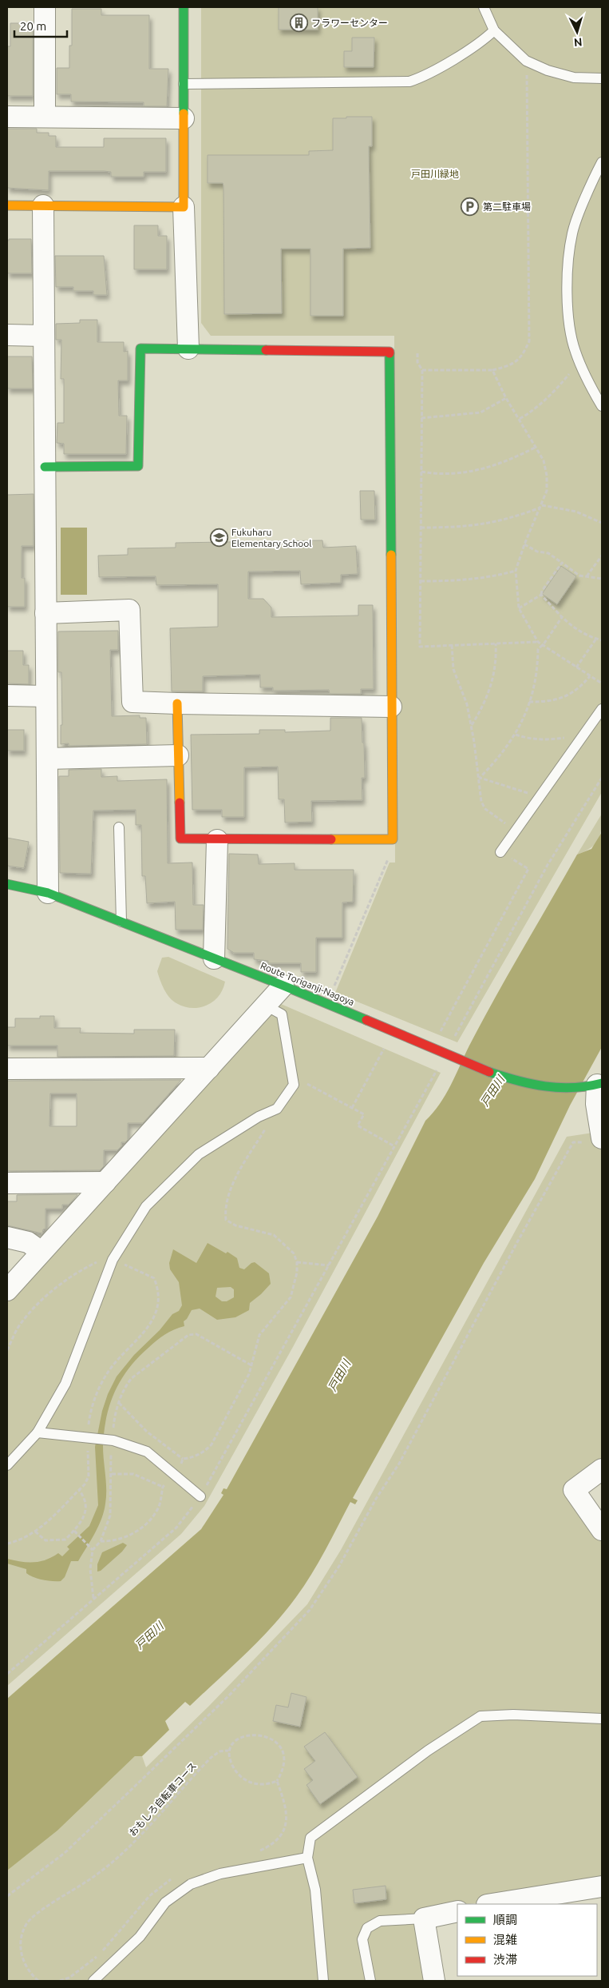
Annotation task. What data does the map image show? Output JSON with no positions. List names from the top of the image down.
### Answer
{
  "streets": {
    "street": ["Route Toriganji-Nagoya"],
    "path": ["おもしろ自転車コース"]
  },
  "water": ["戸田川"],
  "parks": ["戸田川緑地"],
  "places": {
    "building": ["フラワーセンター"],
    "parking": ["第二駐車場"],
    "school or university": ["Fukuharu Elementary School"]
  },
  "legend": ["順調", "混雑", "渋滞"],
  "scale_bar": "20 m",
  "north": "bottom"
}
